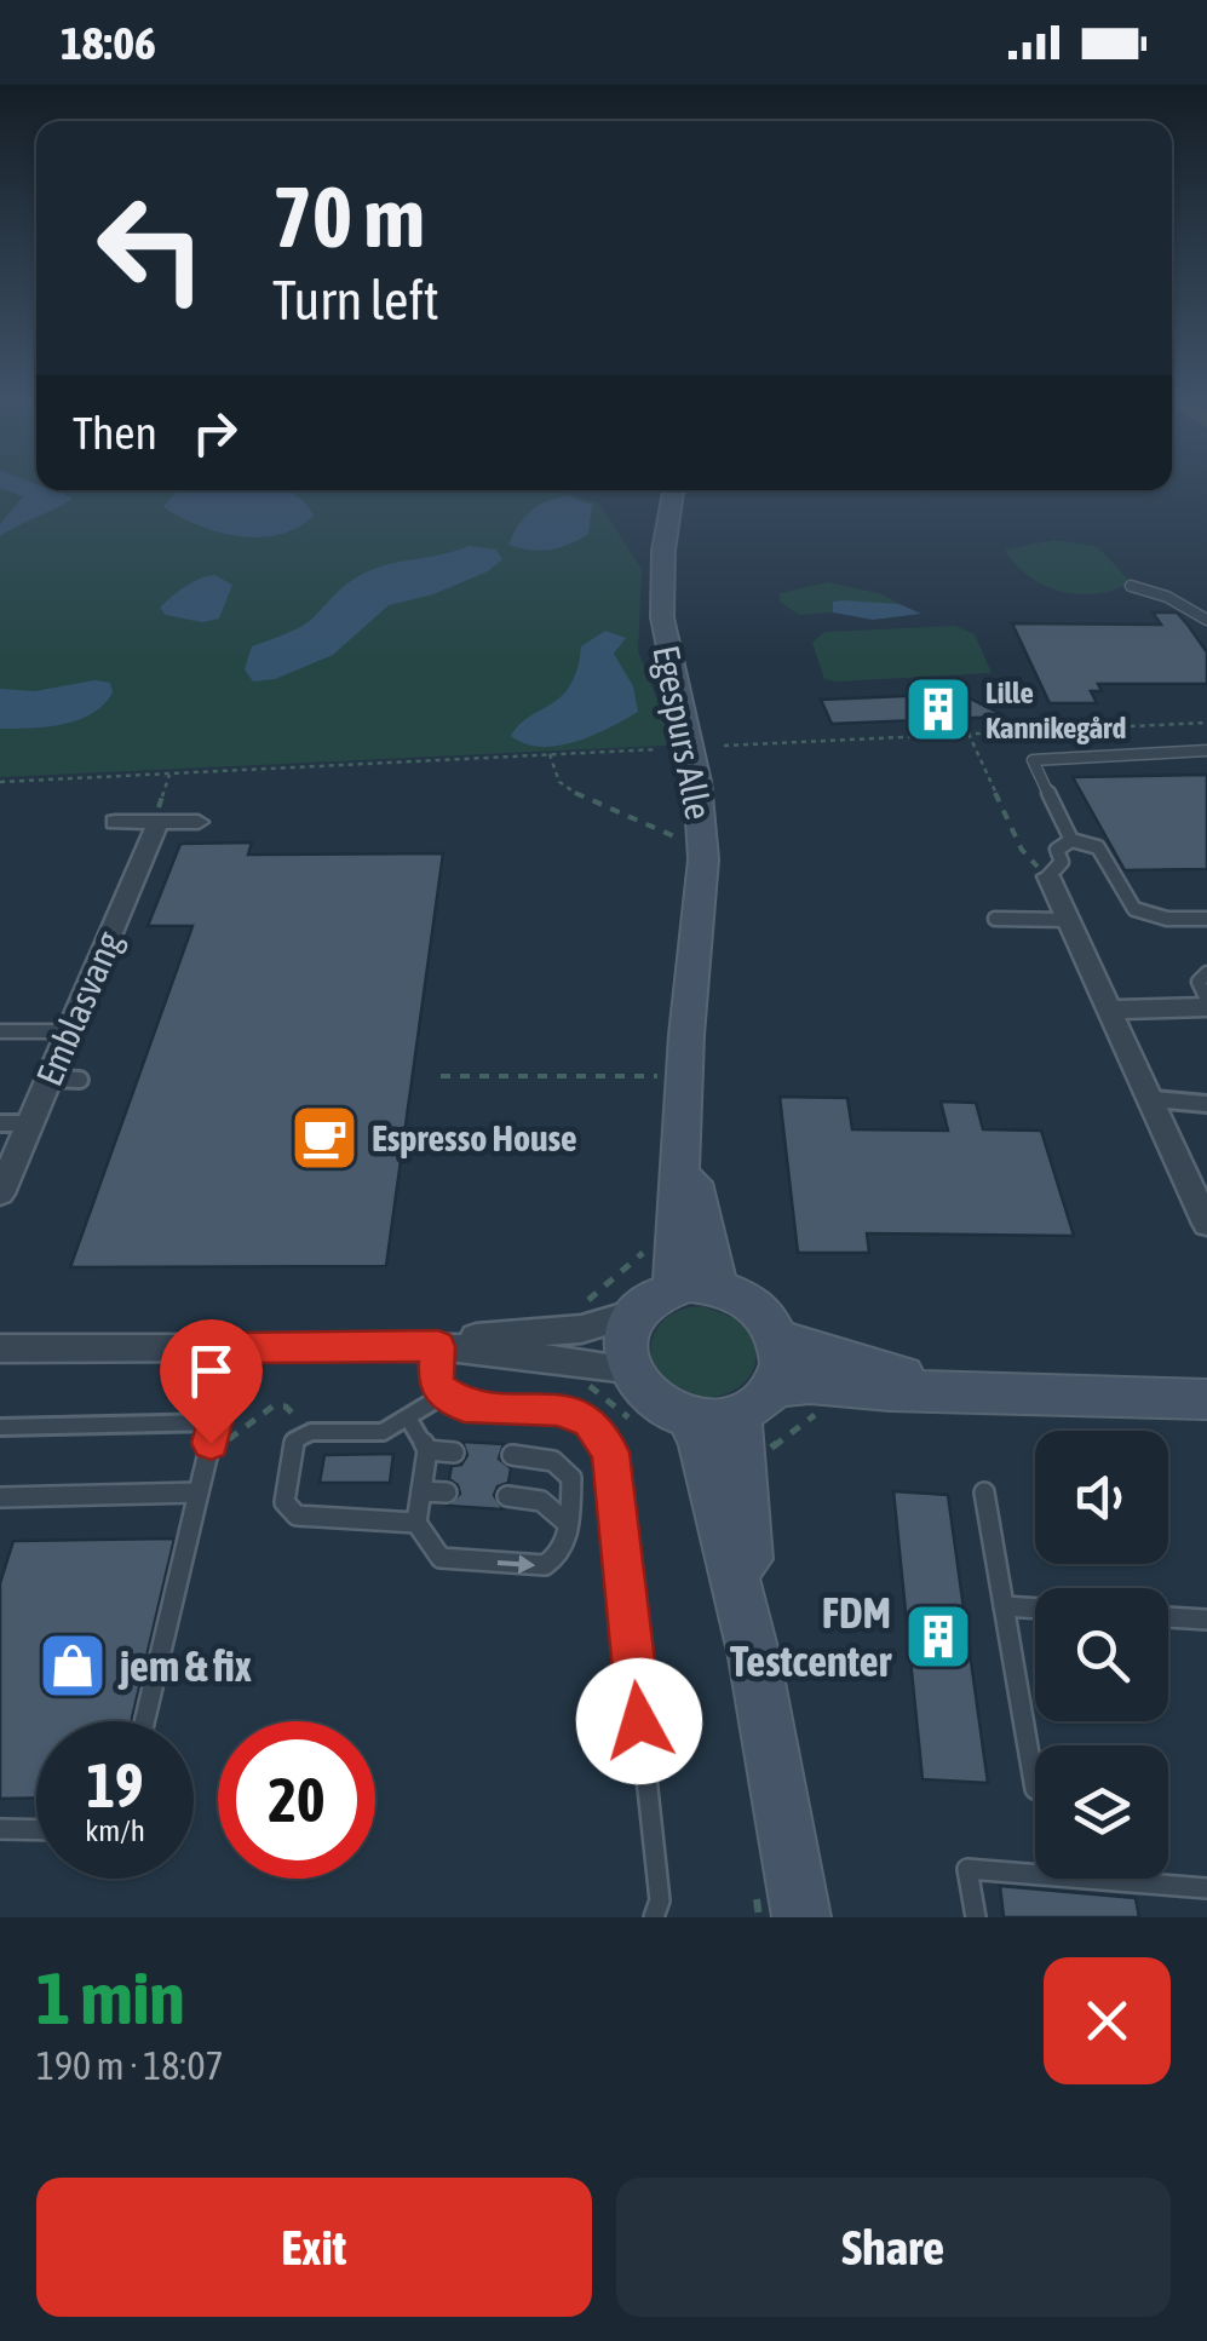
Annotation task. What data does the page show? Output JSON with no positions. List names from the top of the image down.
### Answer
{
  "streets": {
    "street": ["Egespurs Alle", "Emblasvang"]
  },
  "places": {
    "building": ["Lille Kannikegård", "FDM Testcenter"],
    "cafe": ["Espresso House"],
    "shop": ["jem & fix"]
  },
  "page": {
    "status": "18:06",
    "turn": ["70 m", "Turn left"],
    "then": "Then",
    "speed": "19 km/h",
    "limit": "20",
    "heading": ["1 min", "190 m · 18:07"],
    "buttons": ["Exit", "Share"]
  }
}
